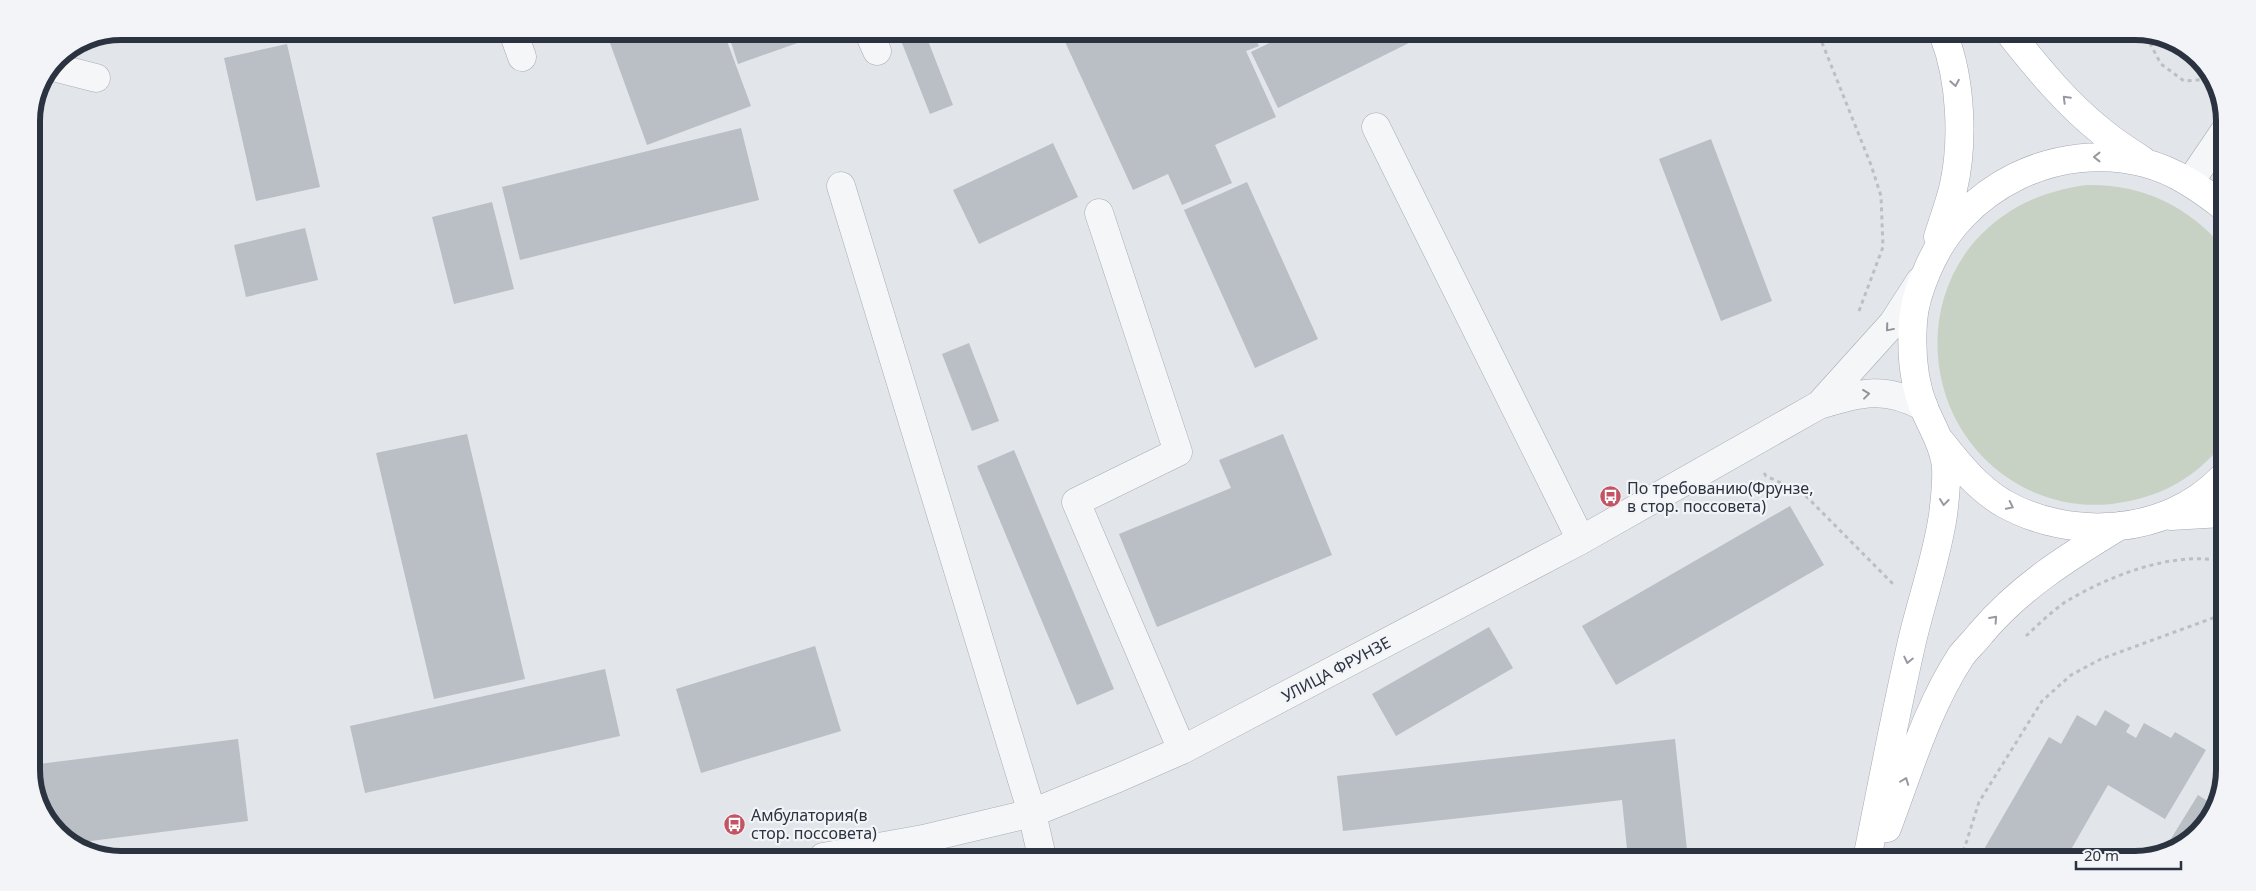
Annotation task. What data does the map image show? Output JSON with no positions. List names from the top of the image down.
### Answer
{
  "streets": {
    "street": ["УЛИЦА ФРУНЗЕ"]
  },
  "places": {
    "bus stop": ["По требованию(Фрунзе, в стор. поссовета)", "Амбулатория(в стор. поссовета)"]
  },
  "scale_bar": "20 m"
}
